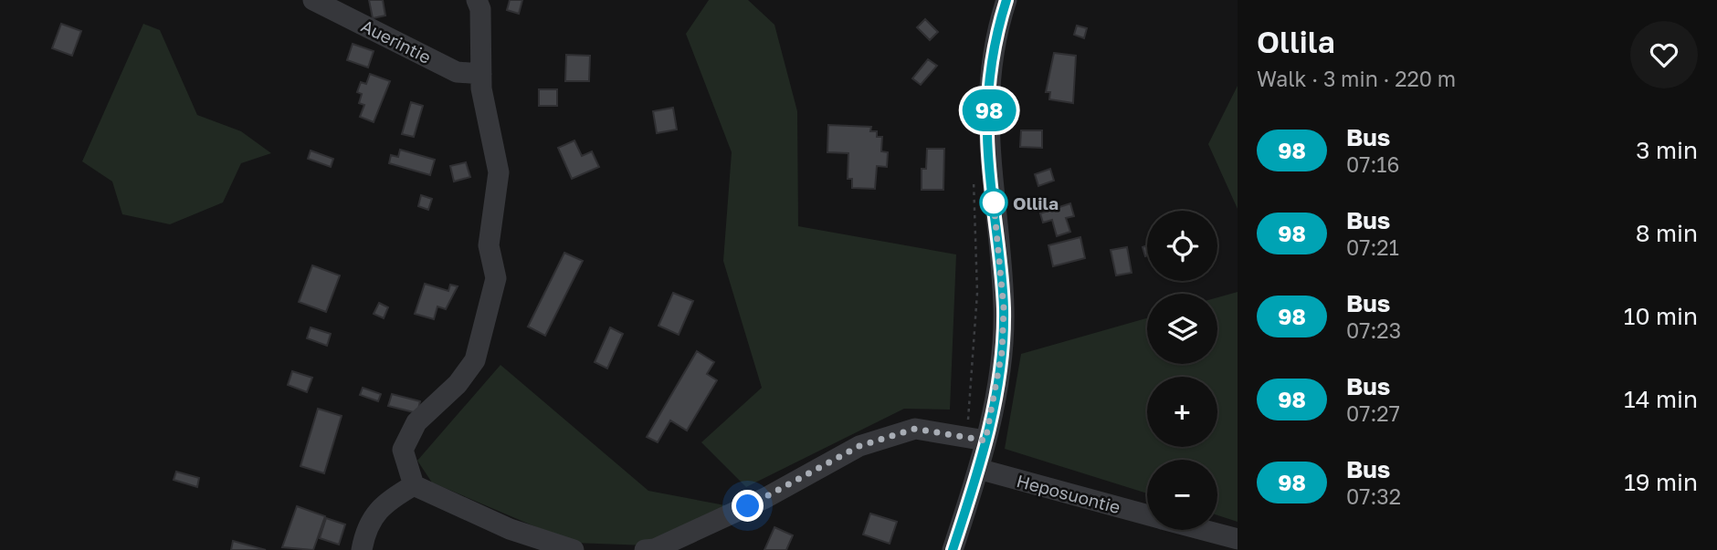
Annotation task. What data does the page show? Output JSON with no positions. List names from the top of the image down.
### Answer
{
  "streets": {
    "street": ["Auerintie", "Heposuontie"]
  },
  "places": ["Ollila"],
  "lines": ["bus line 98"],
  "page": {
    "on_map": "98",
    "heading": ["Ollila", "Walk · 3 min · 220 m"],
    "list": [
      {
        "mark": "98",
        "name": "Bus",
        "note": "07:16",
        "value": "3 min"
      },
      {
        "mark": "98",
        "name": "Bus",
        "note": "07:21",
        "value": "8 min"
      },
      {
        "mark": "98",
        "name": "Bus",
        "note": "07:23",
        "value": "10 min"
      },
      {
        "mark": "98",
        "name": "Bus",
        "note": "07:27",
        "value": "14 min"
      },
      {
        "mark": "98",
        "name": "Bus",
        "note": "07:32",
        "value": "19 min"
      }
    ],
    "map_buttons": ["+", "−"]
  }
}
